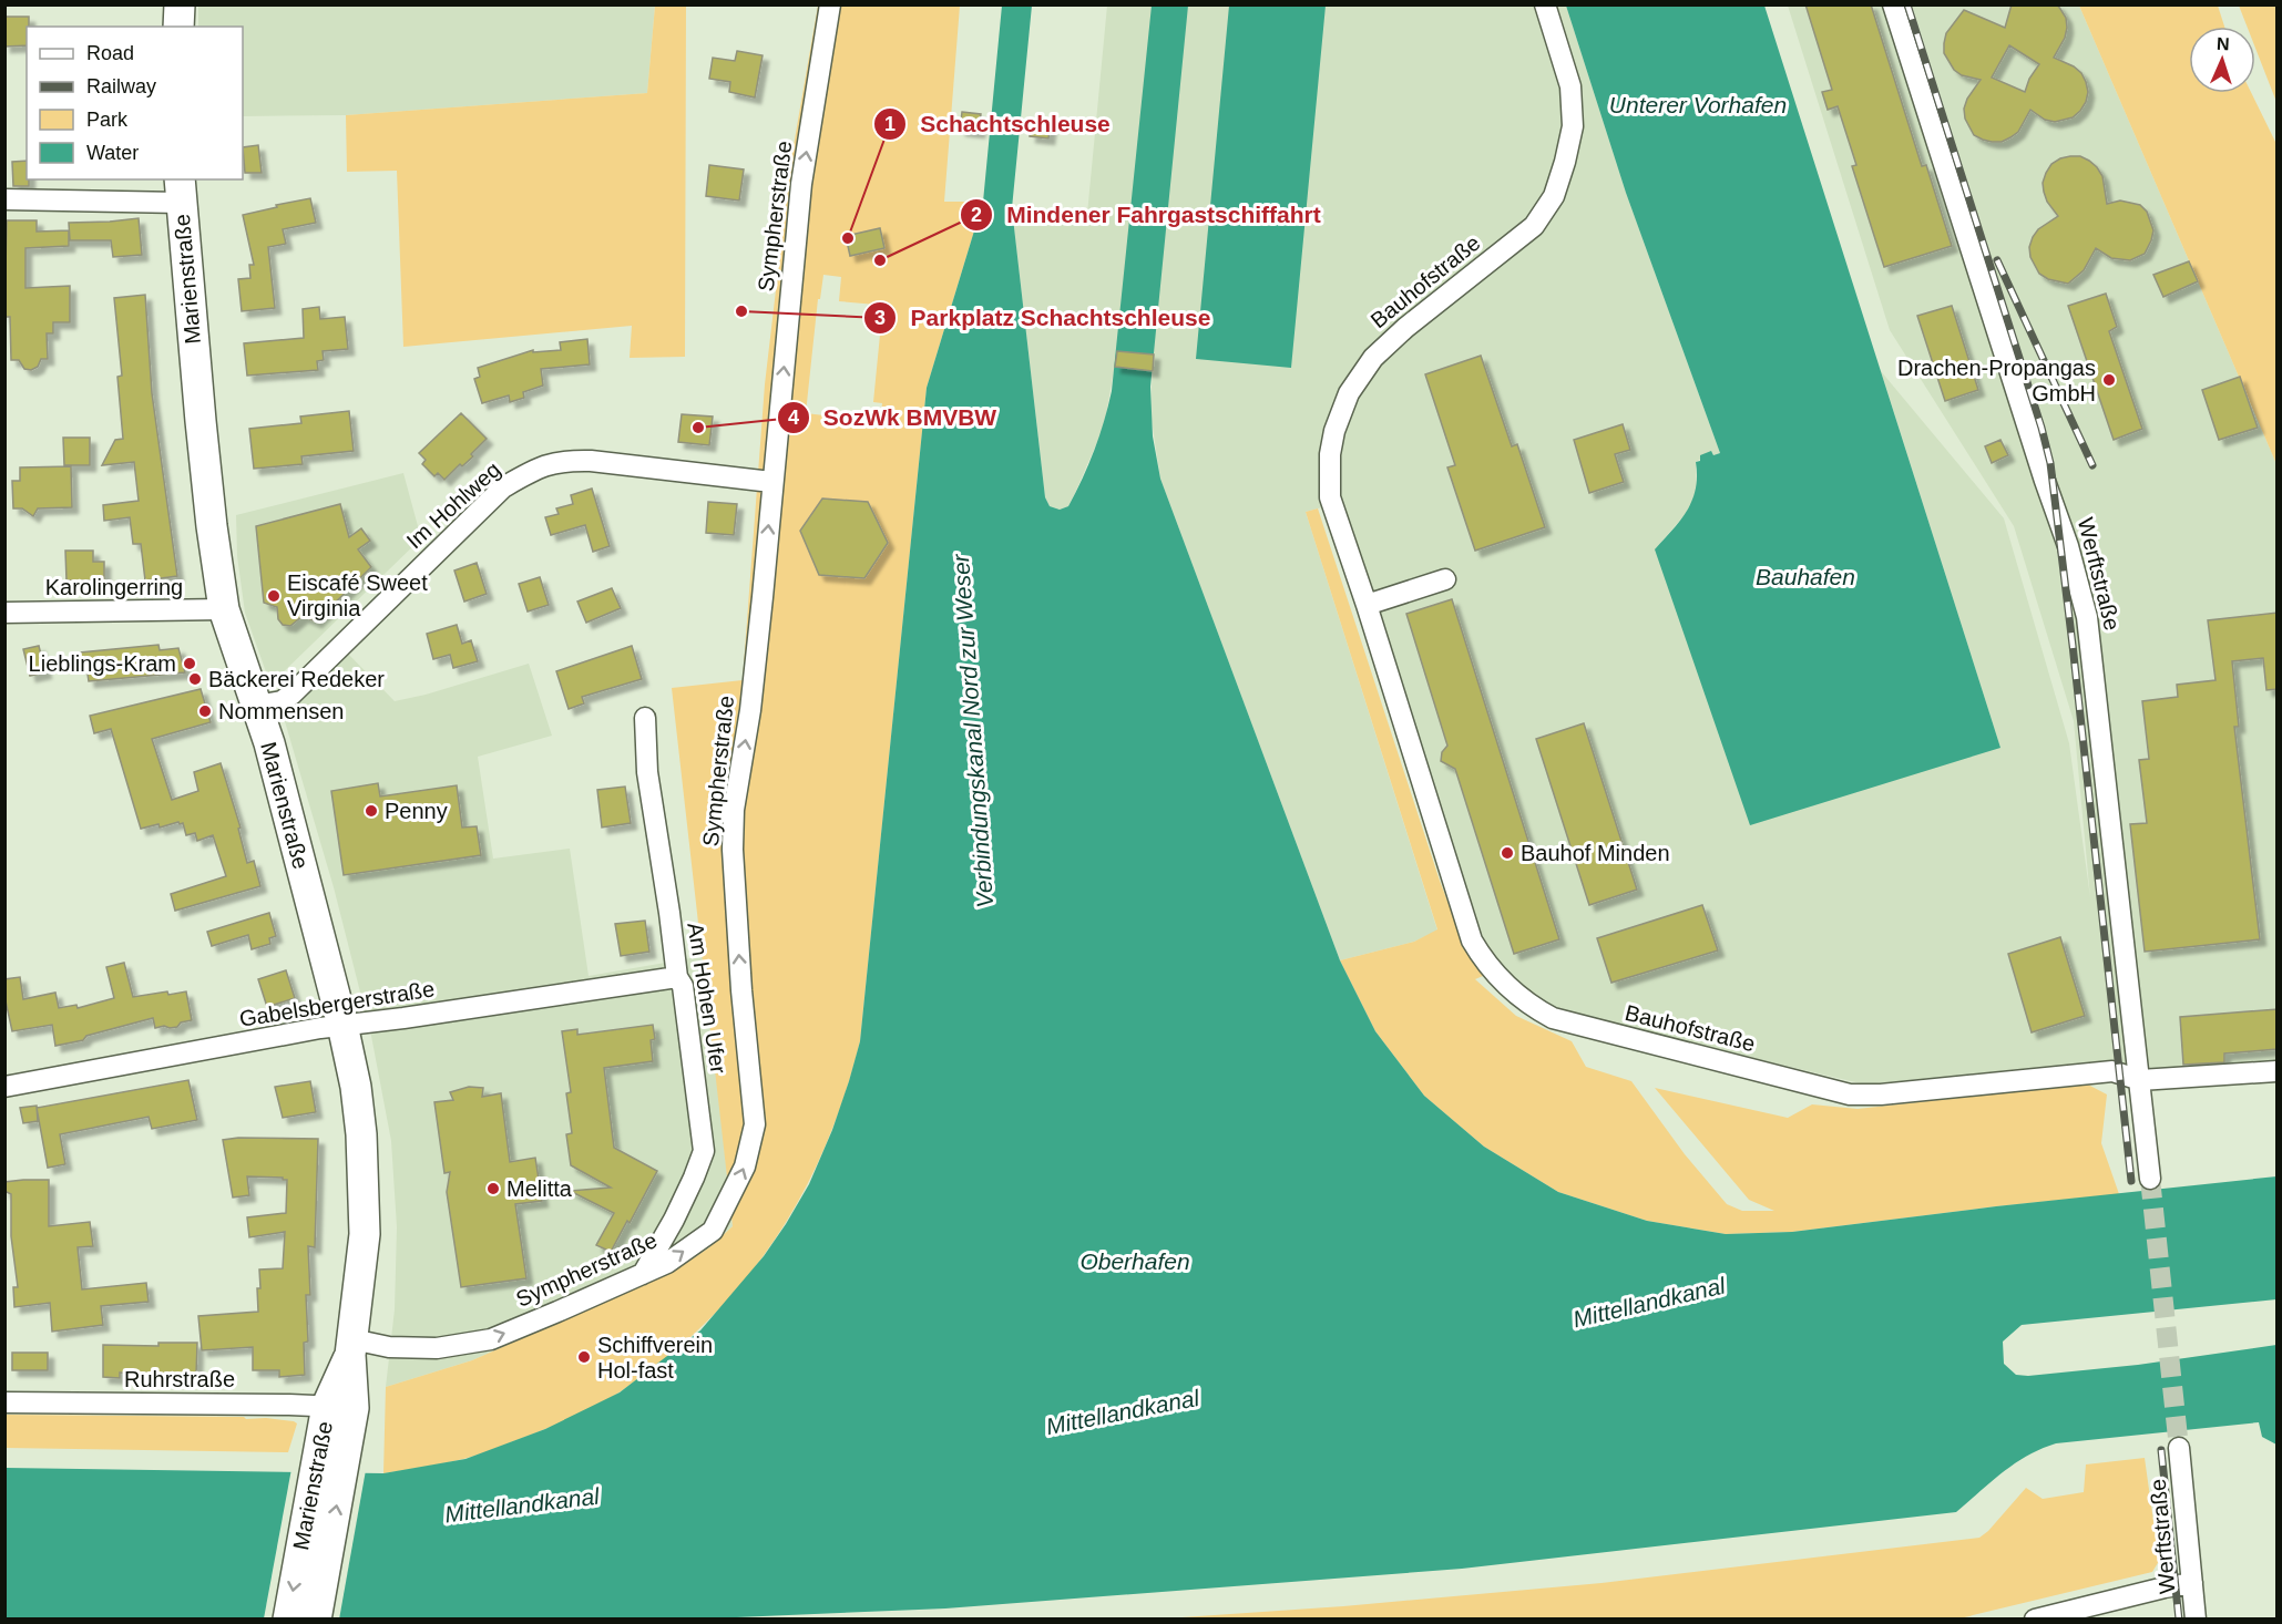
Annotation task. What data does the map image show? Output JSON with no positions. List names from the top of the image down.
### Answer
{
  "streets": {
    "main road": ["Marienstraße"],
    "street": [
      "Sympherstraße",
      "Bauhofstraße",
      "Im Hohlweg",
      "Werftstraße",
      "Karolingerring",
      "Am Hohen Ufer",
      "Gabelsbergerstraße",
      "Ruhrstraße"
    ]
  },
  "crossings": [
    ["Sympherstraße", "Marienstraße"],
    ["Sympherstraße", "Im Hohlweg"],
    ["Sympherstraße", "Am Hohen Ufer"],
    ["Marienstraße", "Im Hohlweg"],
    ["Marienstraße", "Karolingerring"],
    ["Marienstraße", "Gabelsbergerstraße"],
    ["Marienstraße", "Ruhrstraße"],
    ["Bauhofstraße", "Werftstraße"],
    ["Am Hohen Ufer", "Gabelsbergerstraße"]
  ],
  "one_way": ["Sympherstraße"],
  "water": [
    "Unterer Vorhafen",
    "Bauhafen",
    "Verbindungskanal Nord zur Weser",
    "Oberhafen",
    "Mittellandkanal"
  ],
  "places": [
    "Schachtschleuse",
    "Mindener Fahrgastschiffahrt",
    "Parkplatz Schachtschleuse",
    "Drachen-Propangas GmbH",
    "SozWk BMVBW",
    "Eiscafé Sweet Virginia",
    "Lieblings-Kram",
    "Bäckerei Redeker",
    "Nommensen",
    "Penny",
    "Bauhof Minden",
    "Melitta",
    "Schiffverein Hol-fast"
  ],
  "legend": [
    "Road",
    "Railway",
    "Park",
    "Water"
  ],
  "north": "top"
}
